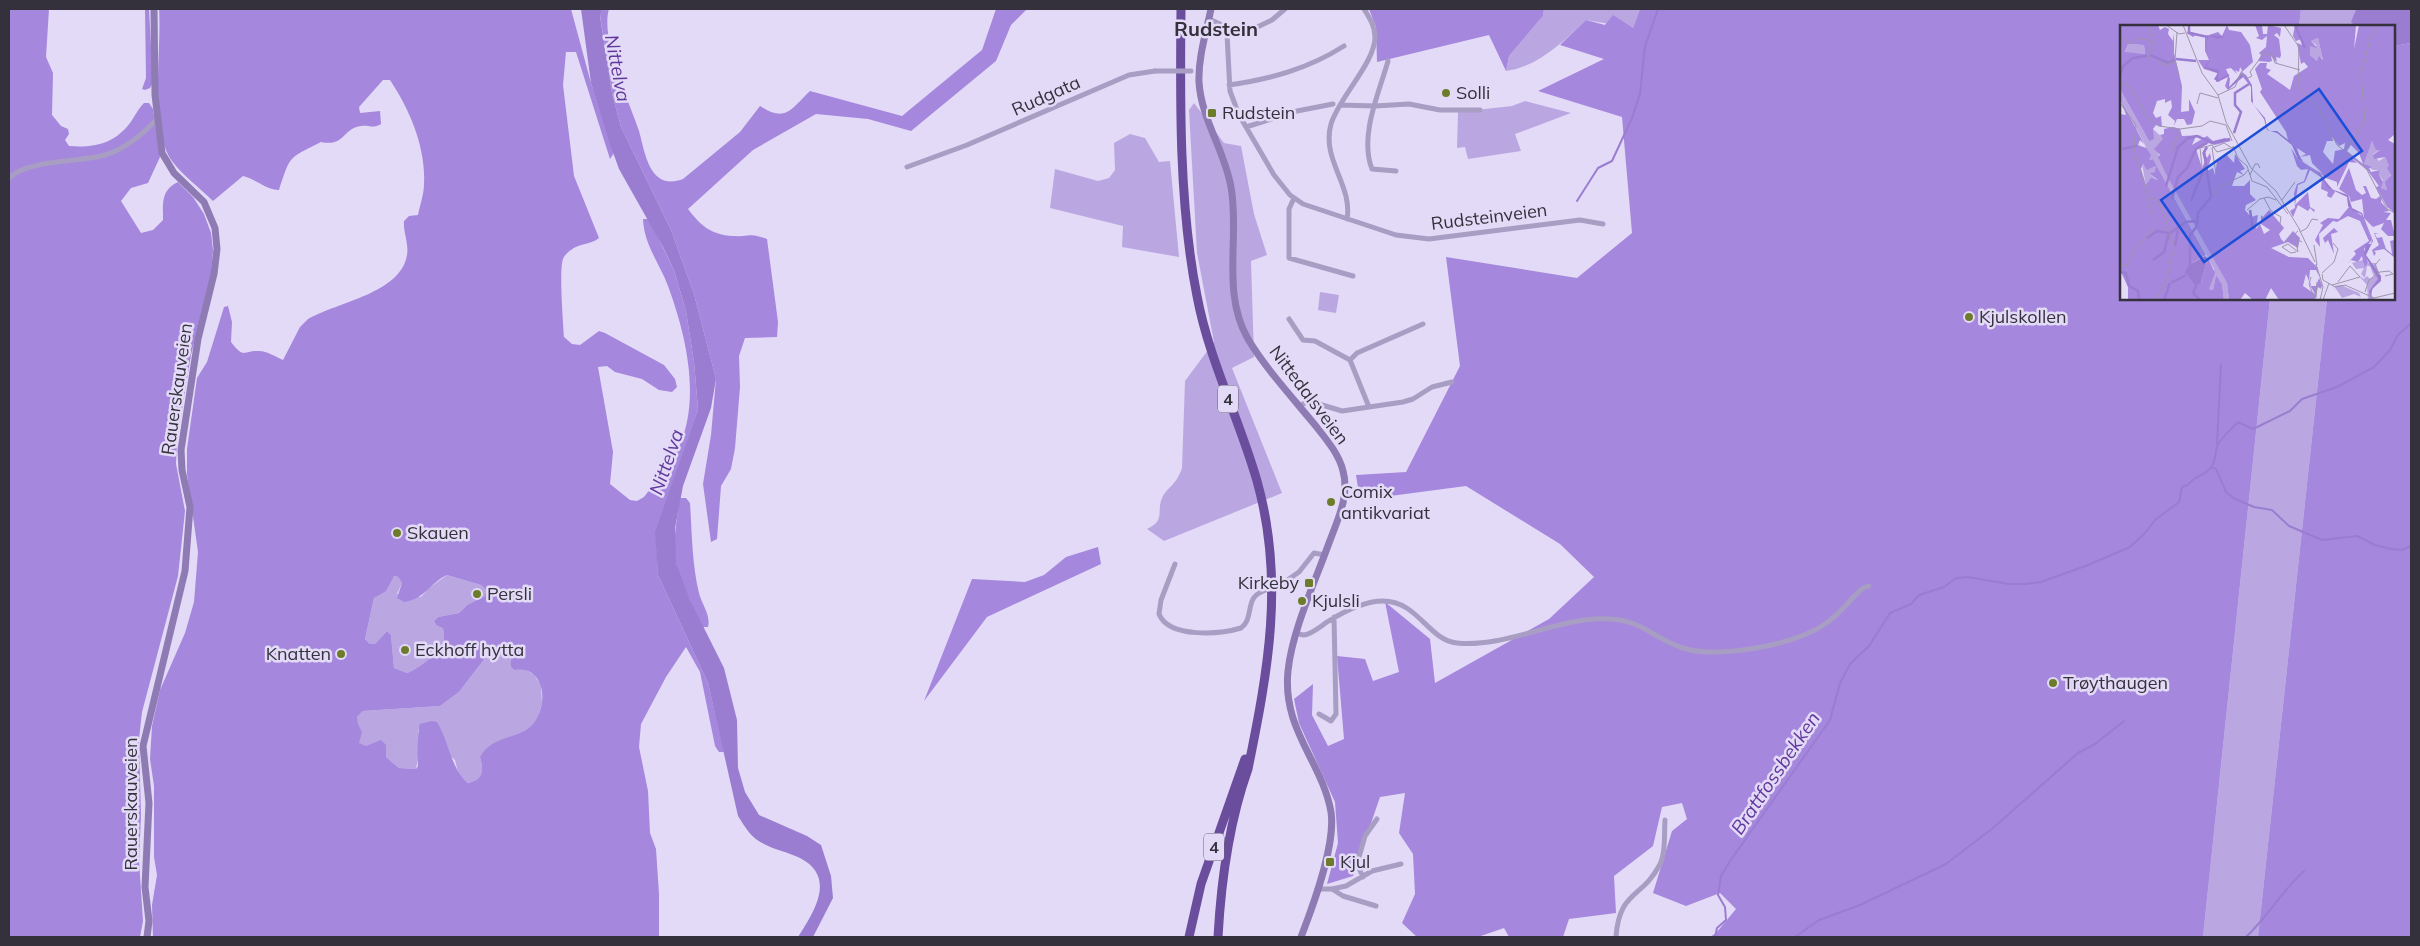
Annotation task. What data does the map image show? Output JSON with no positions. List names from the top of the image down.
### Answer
{
  "streets": {
    "highway": ["4"],
    "main road": ["Rauerskauveien", "Nittedalsveien"],
    "street": ["Rudgata", "Rudsteinveien"]
  },
  "crossings": [
    ["Rudgata", "Nittedalsveien"],
    ["Rudsteinveien", "Nittedalsveien"]
  ],
  "districts": ["Rudstein"],
  "water": ["Nittelva", "Brattfossbekken"],
  "places": {
    "other": [
      "Solli",
      "Kjulskollen",
      "Comix antikvariat",
      "Skauen",
      "Persli",
      "Kjulsli",
      "Eckhoff hytta",
      "Knatten",
      "Trøythaugen"
    ],
    "transit": ["Rudstein", "Kirkeby", "Kjul"]
  }
}
